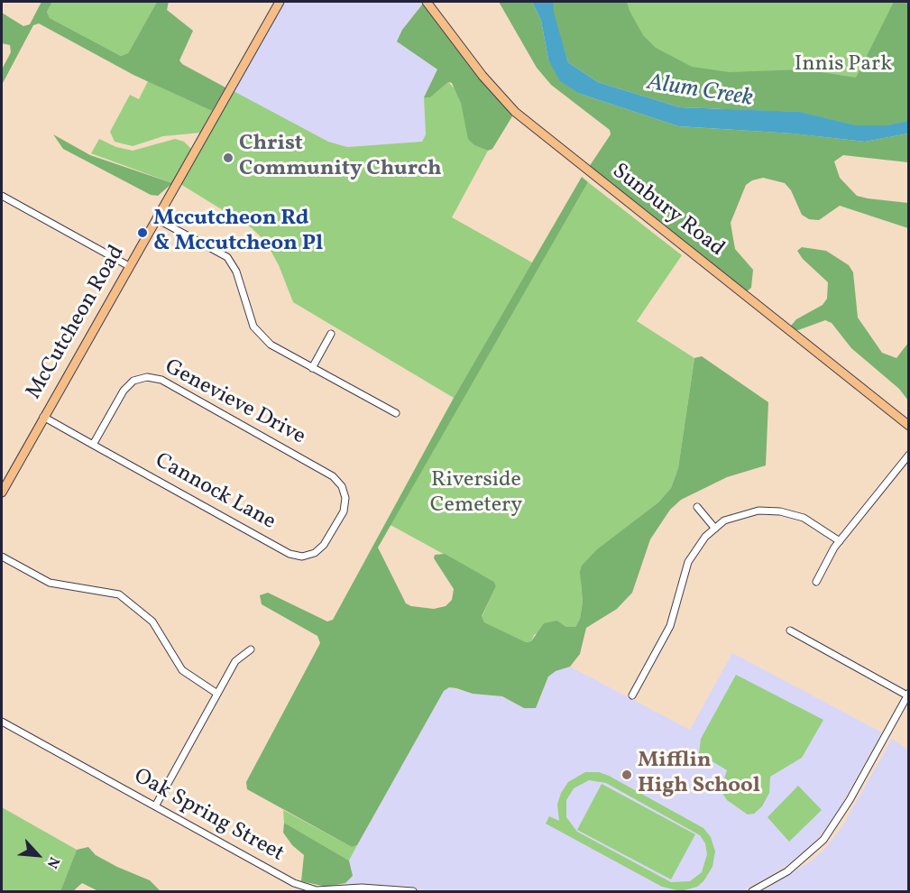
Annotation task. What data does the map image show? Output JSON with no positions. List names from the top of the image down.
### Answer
{
  "streets": {
    "main road": ["Sunbury Road", "McCutcheon Road"],
    "street": ["Genevieve Drive", "Cannock Lane", "Oak Spring Street"]
  },
  "crossings": [
    ["McCutcheon Road", "Cannock Lane"],
    ["Genevieve Drive", "Cannock Lane"]
  ],
  "water": ["Alum Creek"],
  "parks": ["Innis Park", "Riverside Cemetery"],
  "places": ["Christ Community Church", "Mccutcheon Rd & Mccutcheon Pl", "Mifflin High School"],
  "north": "bottom right"
}
